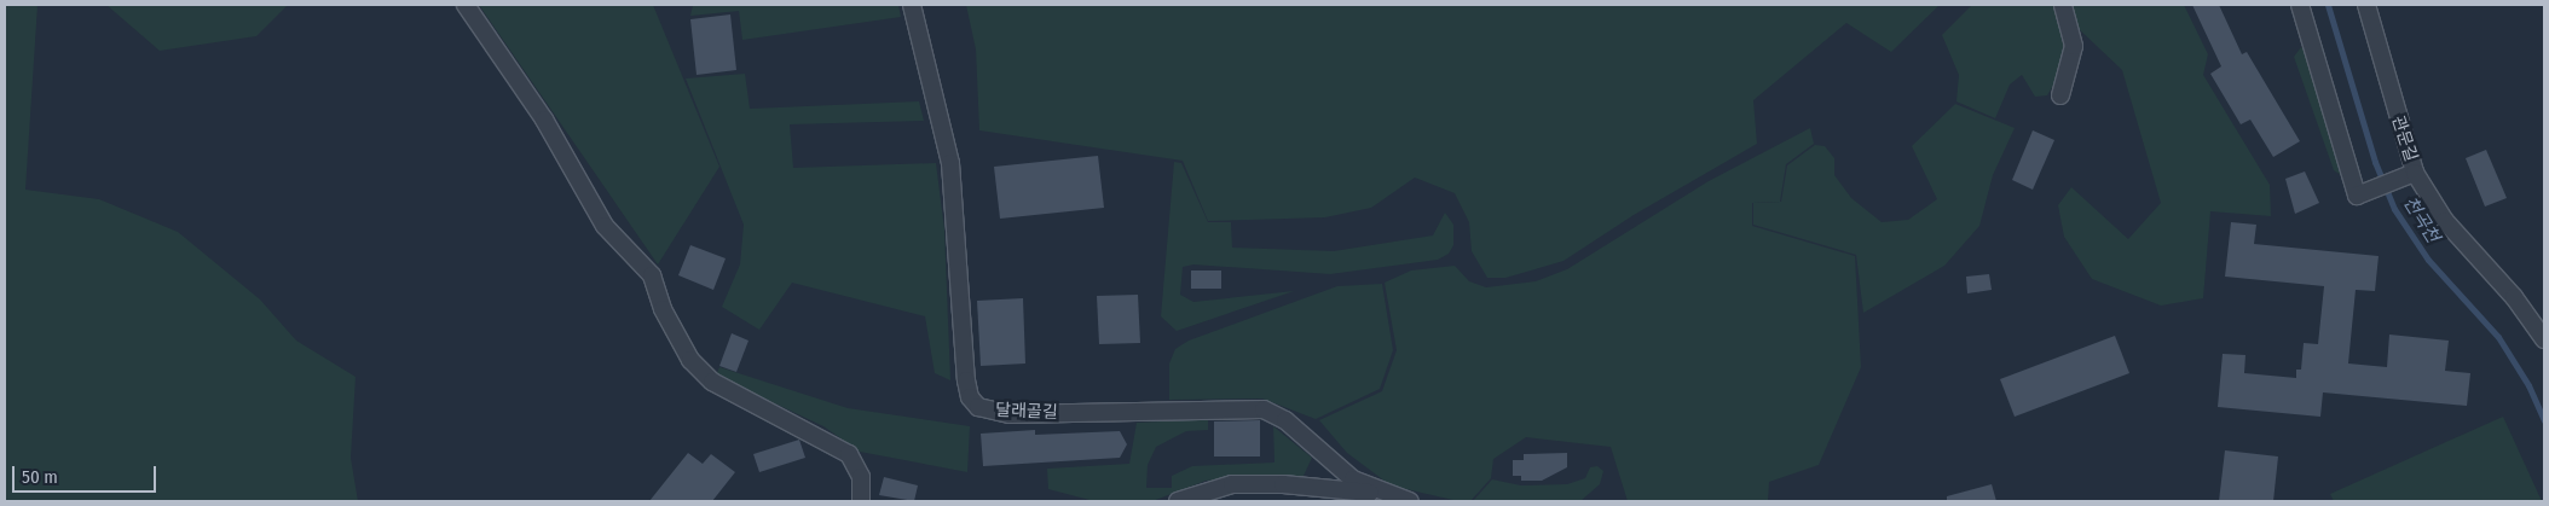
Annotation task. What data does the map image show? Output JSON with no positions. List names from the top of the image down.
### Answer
{
  "streets": {
    "street": ["관문길", "달래골길"]
  },
  "water": ["천곡천"],
  "scale_bar": "50 m"
}
